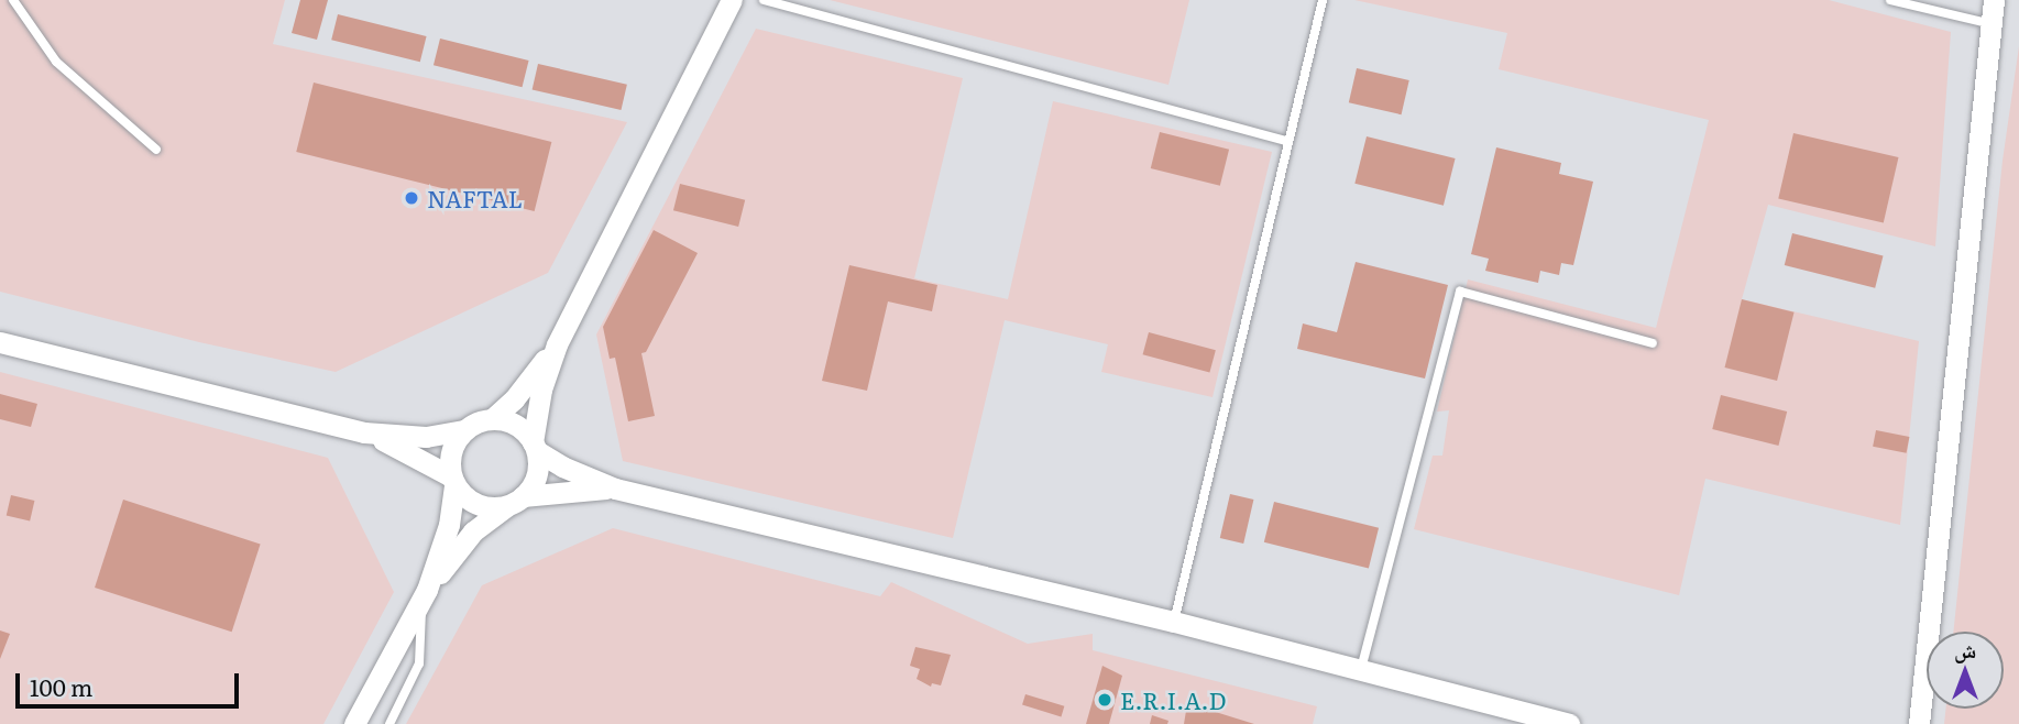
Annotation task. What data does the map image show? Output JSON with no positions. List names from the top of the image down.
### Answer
{
  "places": ["NAFTAL", "E.R.I.A.D"],
  "scale_bar": "100 m",
  "north": "top"
}
